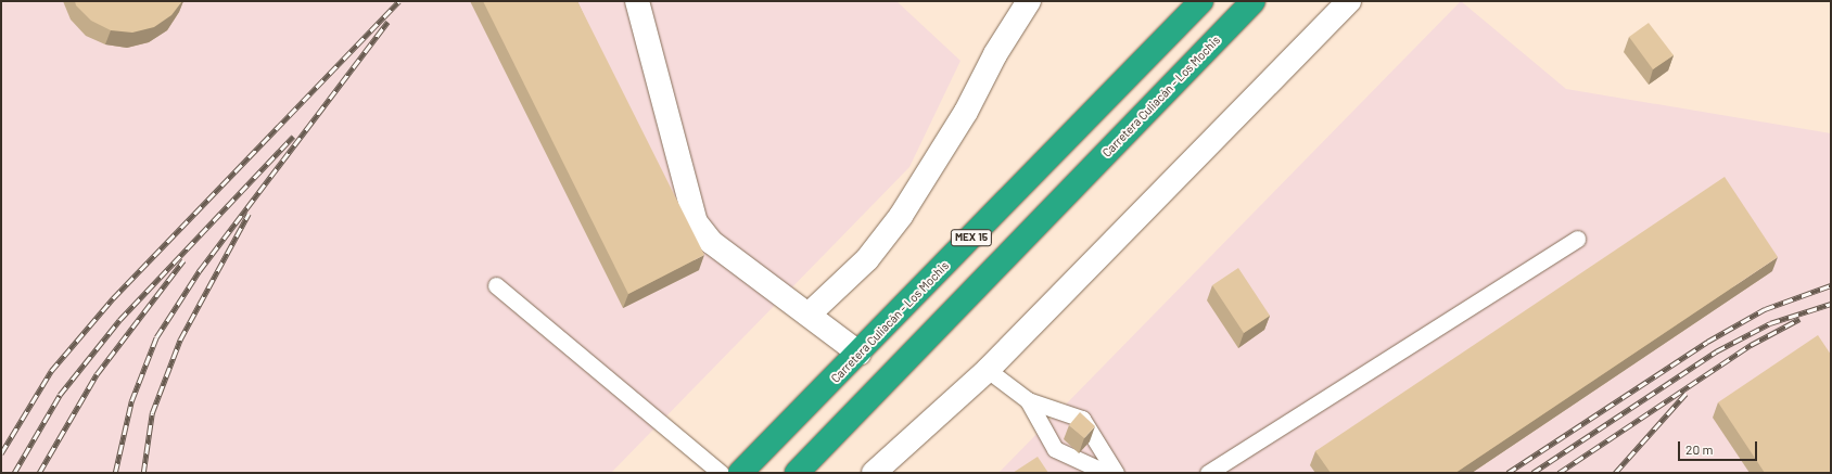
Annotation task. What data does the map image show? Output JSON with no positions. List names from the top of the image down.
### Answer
{
  "streets": {
    "highway": ["Carretera Culiacán - Los Mochis", "MEX 15"]
  },
  "scale_bar": "20 m"
}
